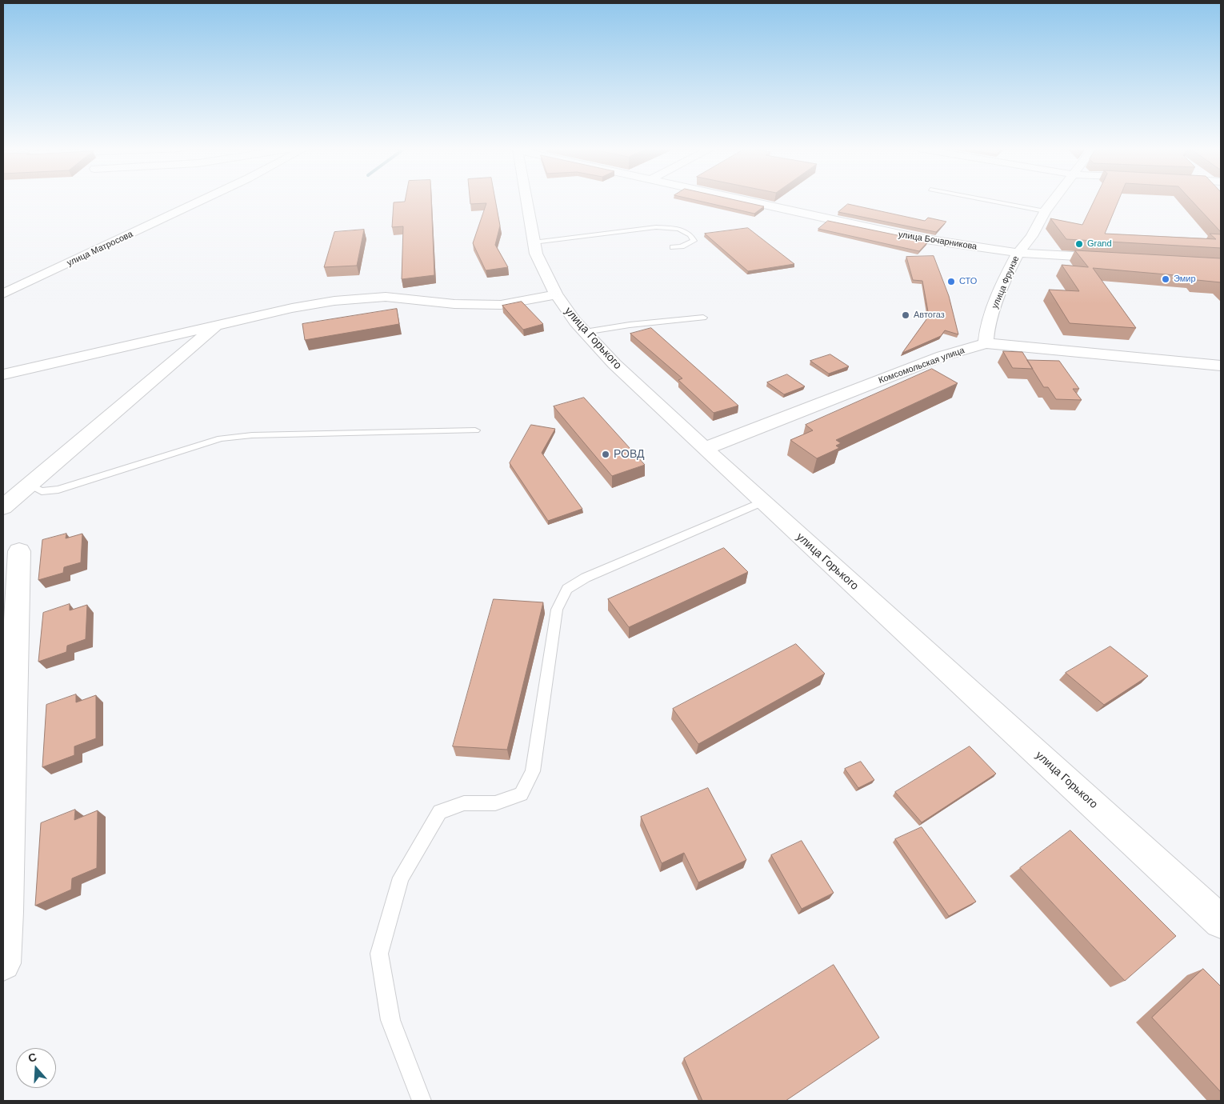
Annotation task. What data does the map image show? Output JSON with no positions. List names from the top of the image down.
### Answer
{
  "streets": {
    "street": [
      "улица Бочарникова",
      "улица Матросова",
      "улица Фрунзе",
      "улица Горького",
      "Комсомольская улица"
    ]
  },
  "crossings": [
    ["улица Бочарникова", "улица Фрунзе"],
    ["улица Фрунзе", "Комсомольская улица"],
    ["улица Горького", "Комсомольская улица"]
  ],
  "places": [
    "Grand",
    "Эмир",
    "СТО",
    "Автогаз",
    "РОВД"
  ],
  "north": "top"
}
